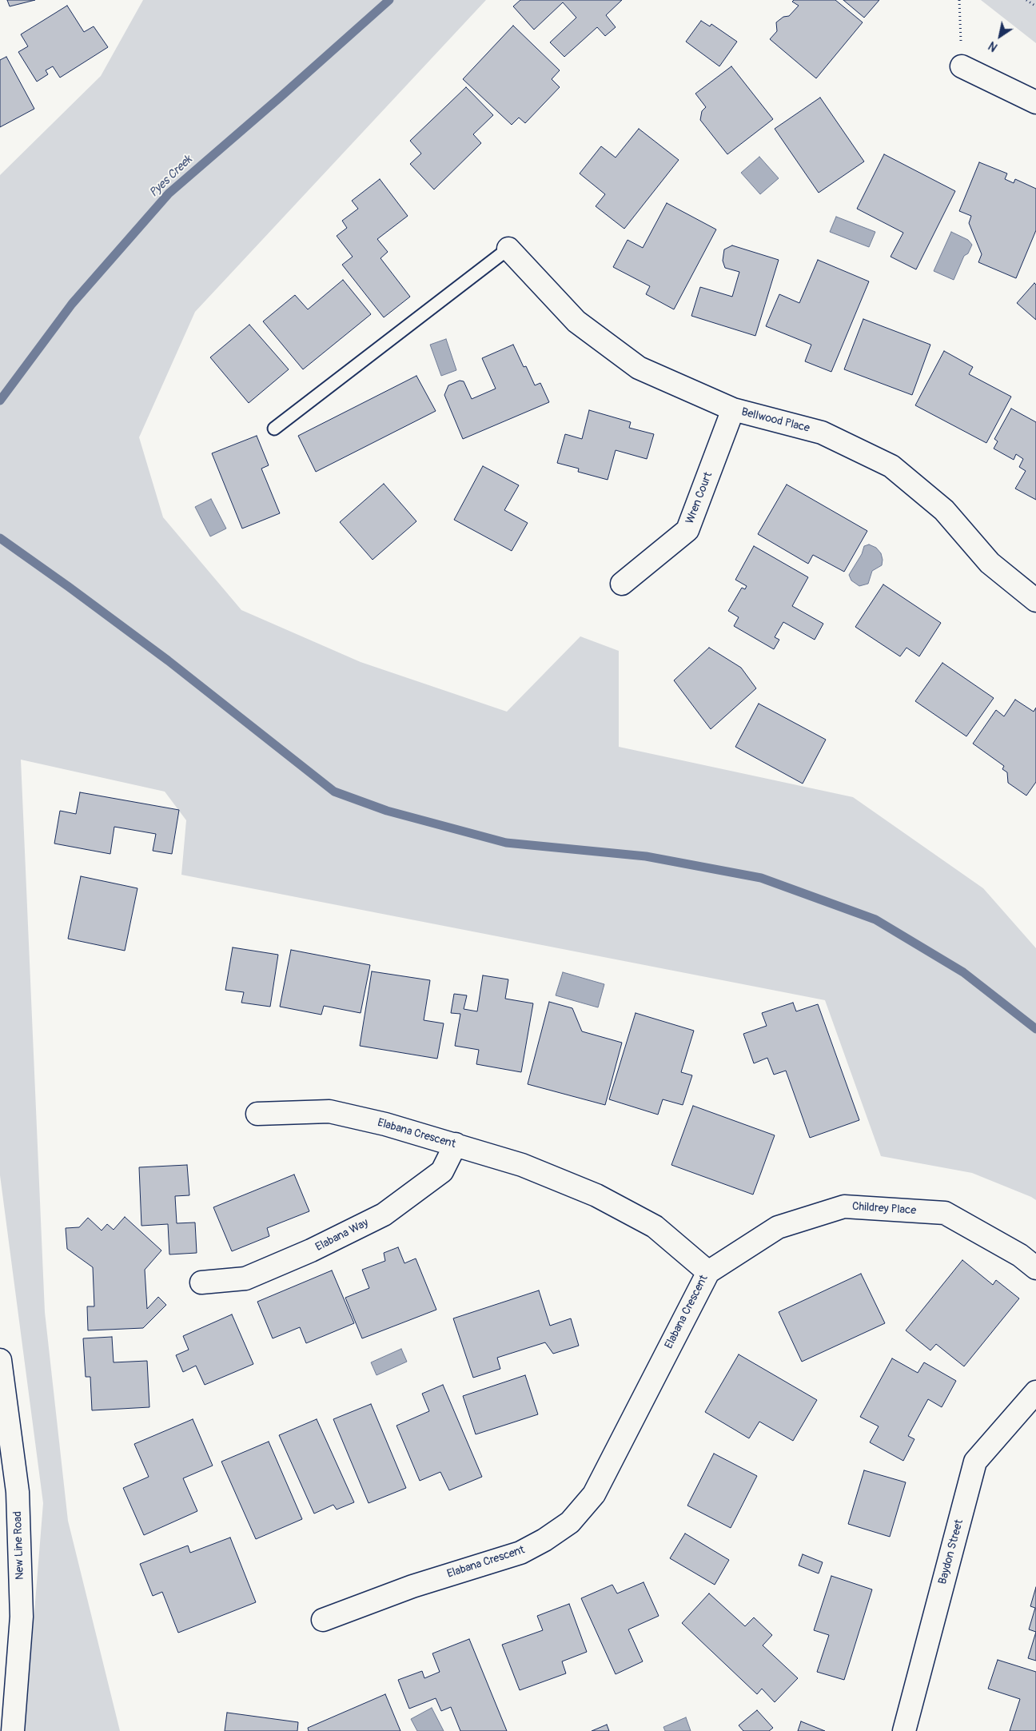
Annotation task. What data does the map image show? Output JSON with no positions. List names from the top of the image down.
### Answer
{
  "streets": {
    "street": [
      "Bellwood Place",
      "Wren Court",
      "Elabana Crescent",
      "Childrey Place",
      "Elabana Way",
      "New Line Road",
      "Baydon Street"
    ]
  },
  "crossings": [
    ["Bellwood Place", "Wren Court"],
    ["Elabana Crescent", "Childrey Place"],
    ["Elabana Crescent", "Elabana Way"]
  ],
  "water": ["Pyes Creek"],
  "north": "bottom left"
}
